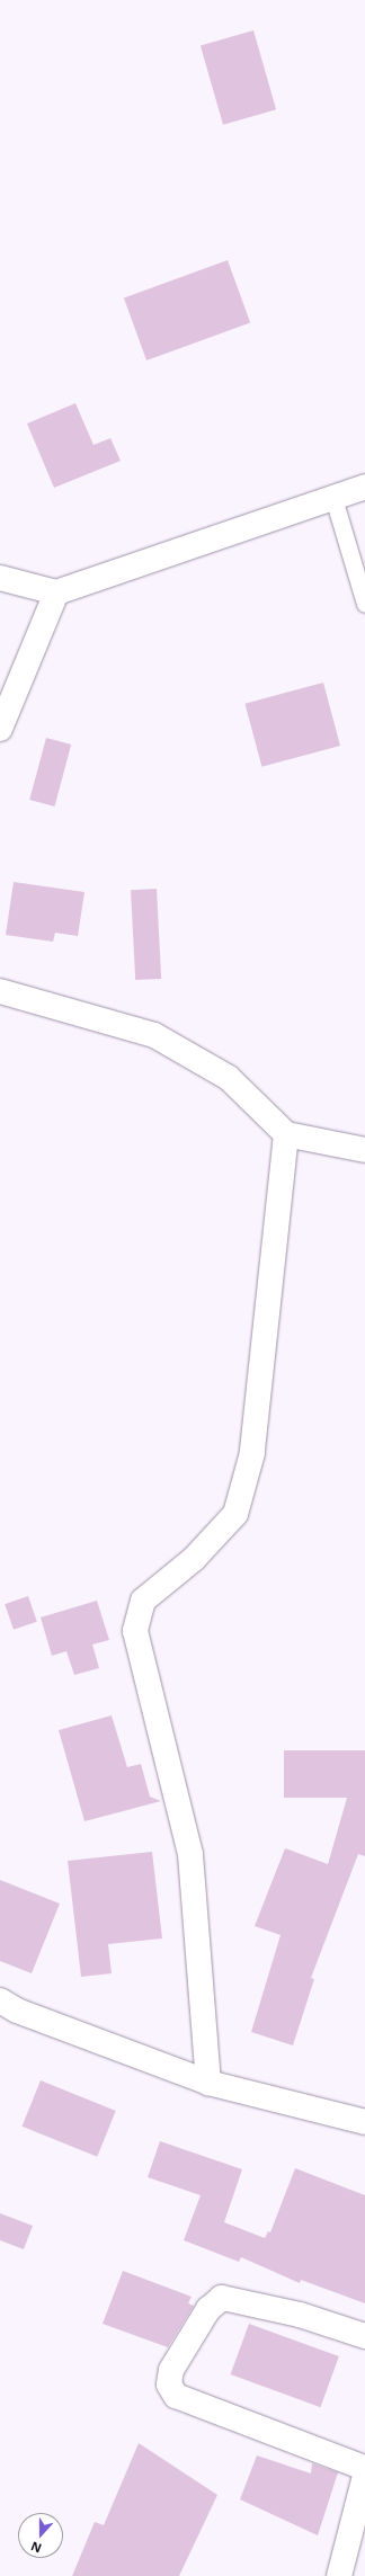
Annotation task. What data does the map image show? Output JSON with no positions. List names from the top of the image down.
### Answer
{
  "north": "bottom"
}
